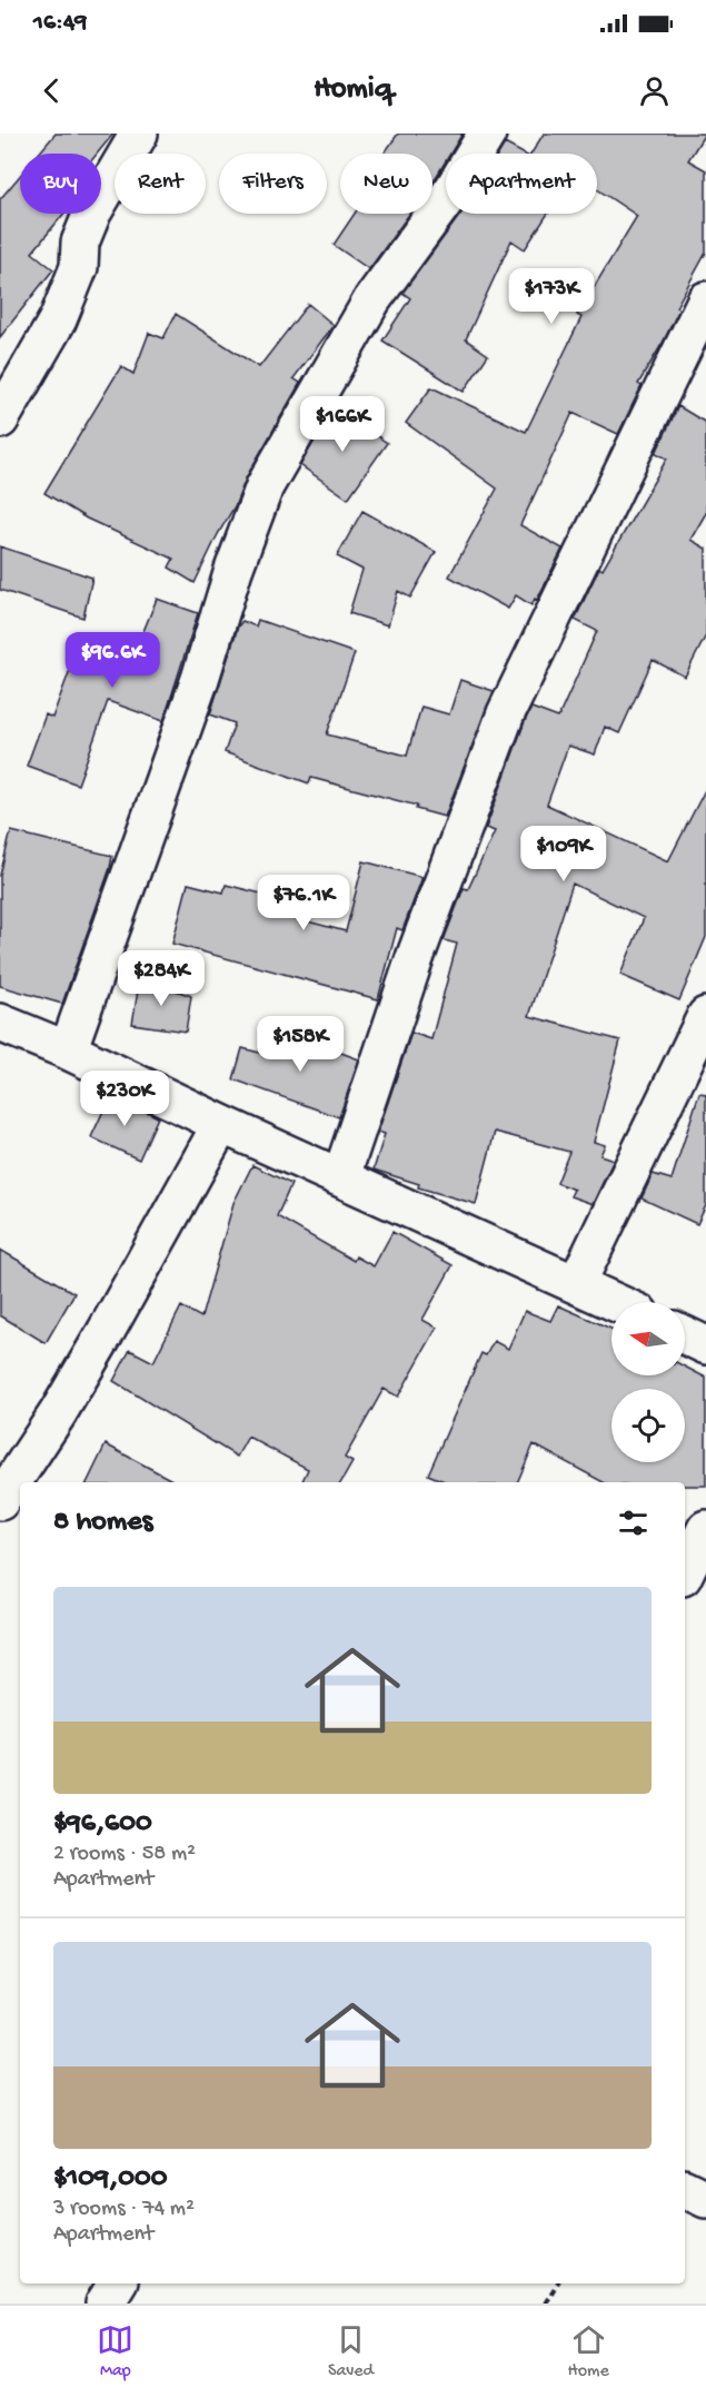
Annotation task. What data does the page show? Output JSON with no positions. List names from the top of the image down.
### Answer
{
  "north": "left",
  "page": {
    "status": "16:49",
    "header": "Homiq",
    "chip": [
      "Buy",
      "Rent",
      "Filters",
      "New",
      "Apartment"
    ],
    "price": [
      "$173K",
      "$166K",
      "$96.6K",
      "$109K",
      "$76.1K",
      "$284K",
      "$158K",
      "$230K"
    ],
    "heading": "8 homes",
    "list": [
      {
        "name": "$96,600",
        "note": "2 rooms · 58 m² · Apartment"
      },
      {
        "name": "$109,000",
        "note": "3 rooms · 74 m² · Apartment"
      }
    ],
    "tabs": ["Map", "Saved", "Home"]
  }
}
